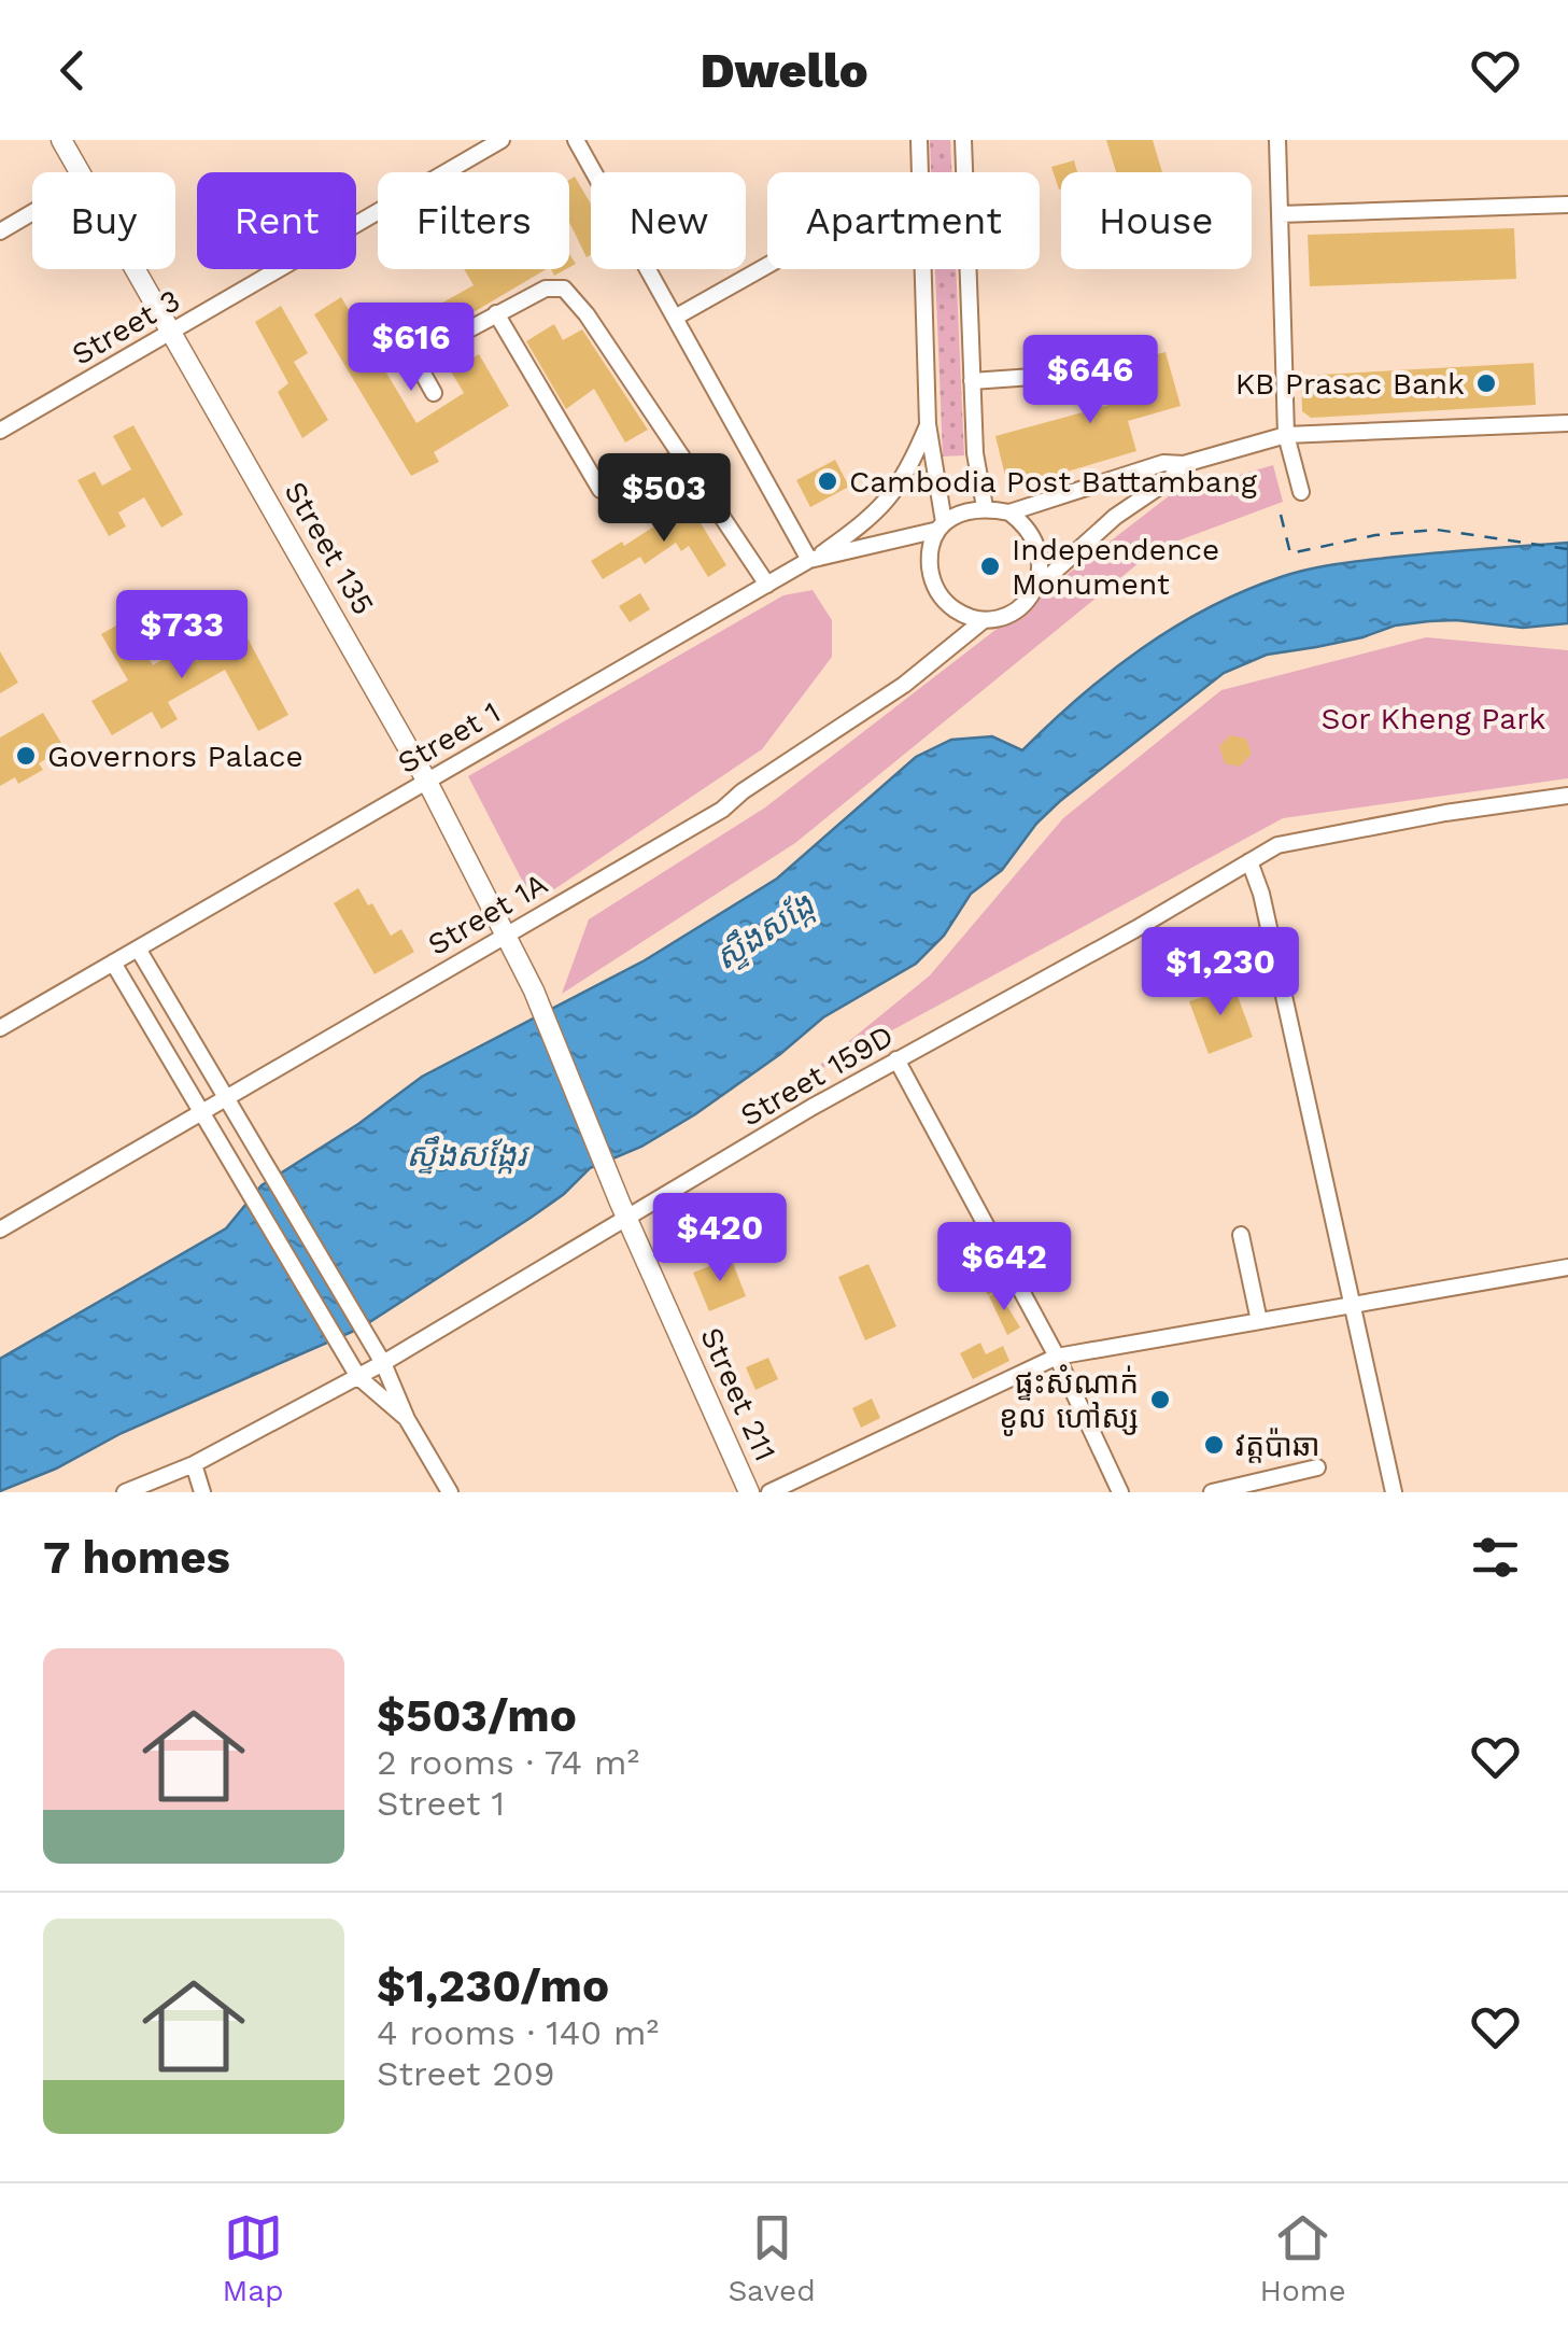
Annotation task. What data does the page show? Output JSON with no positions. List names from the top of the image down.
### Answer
{
  "streets": {
    "main road": ["Street 135", "Street 211"],
    "street": [
      "Street 3",
      "Street 1",
      "Street 1A",
      "Street 159D"
    ]
  },
  "crossings": [
    ["Street 3", "Street 135"],
    ["Street 135", "Street 1"],
    ["Street 135", "Street 1A"],
    ["Street 135", "Street 211"],
    ["Street 1", "Street 1A"],
    ["Street 159D", "Street 211"]
  ],
  "water": ["ស្ទឹងសង្កែ", "ស្ទឹងសង្កែរ"],
  "parks": ["Sor Kheng Park"],
  "places": [
    "KB Prasac Bank",
    "Cambodia Post Battambang",
    "Independence Monument",
    "Governors Palace",
    "ផ្ទះសំណាក់ ខូល ហៅស្ស",
    "វត្តប៉ាឆា"
  ],
  "page": {
    "header": "Dwello",
    "chip": [
      "Buy",
      "Rent",
      "Filters",
      "New",
      "Apartment",
      "House"
    ],
    "price": [
      "$616",
      "$646",
      "$503",
      "$733",
      "$1,230",
      "$420",
      "$642"
    ],
    "heading": "7 homes",
    "list": [
      {
        "name": "$503/mo",
        "note": "2 rooms · 74 m² · Street 1"
      },
      {
        "name": "$1,230/mo",
        "note": "4 rooms · 140 m² · Street 209"
      }
    ],
    "tabs": ["Map", "Saved", "Home"]
  }
}
